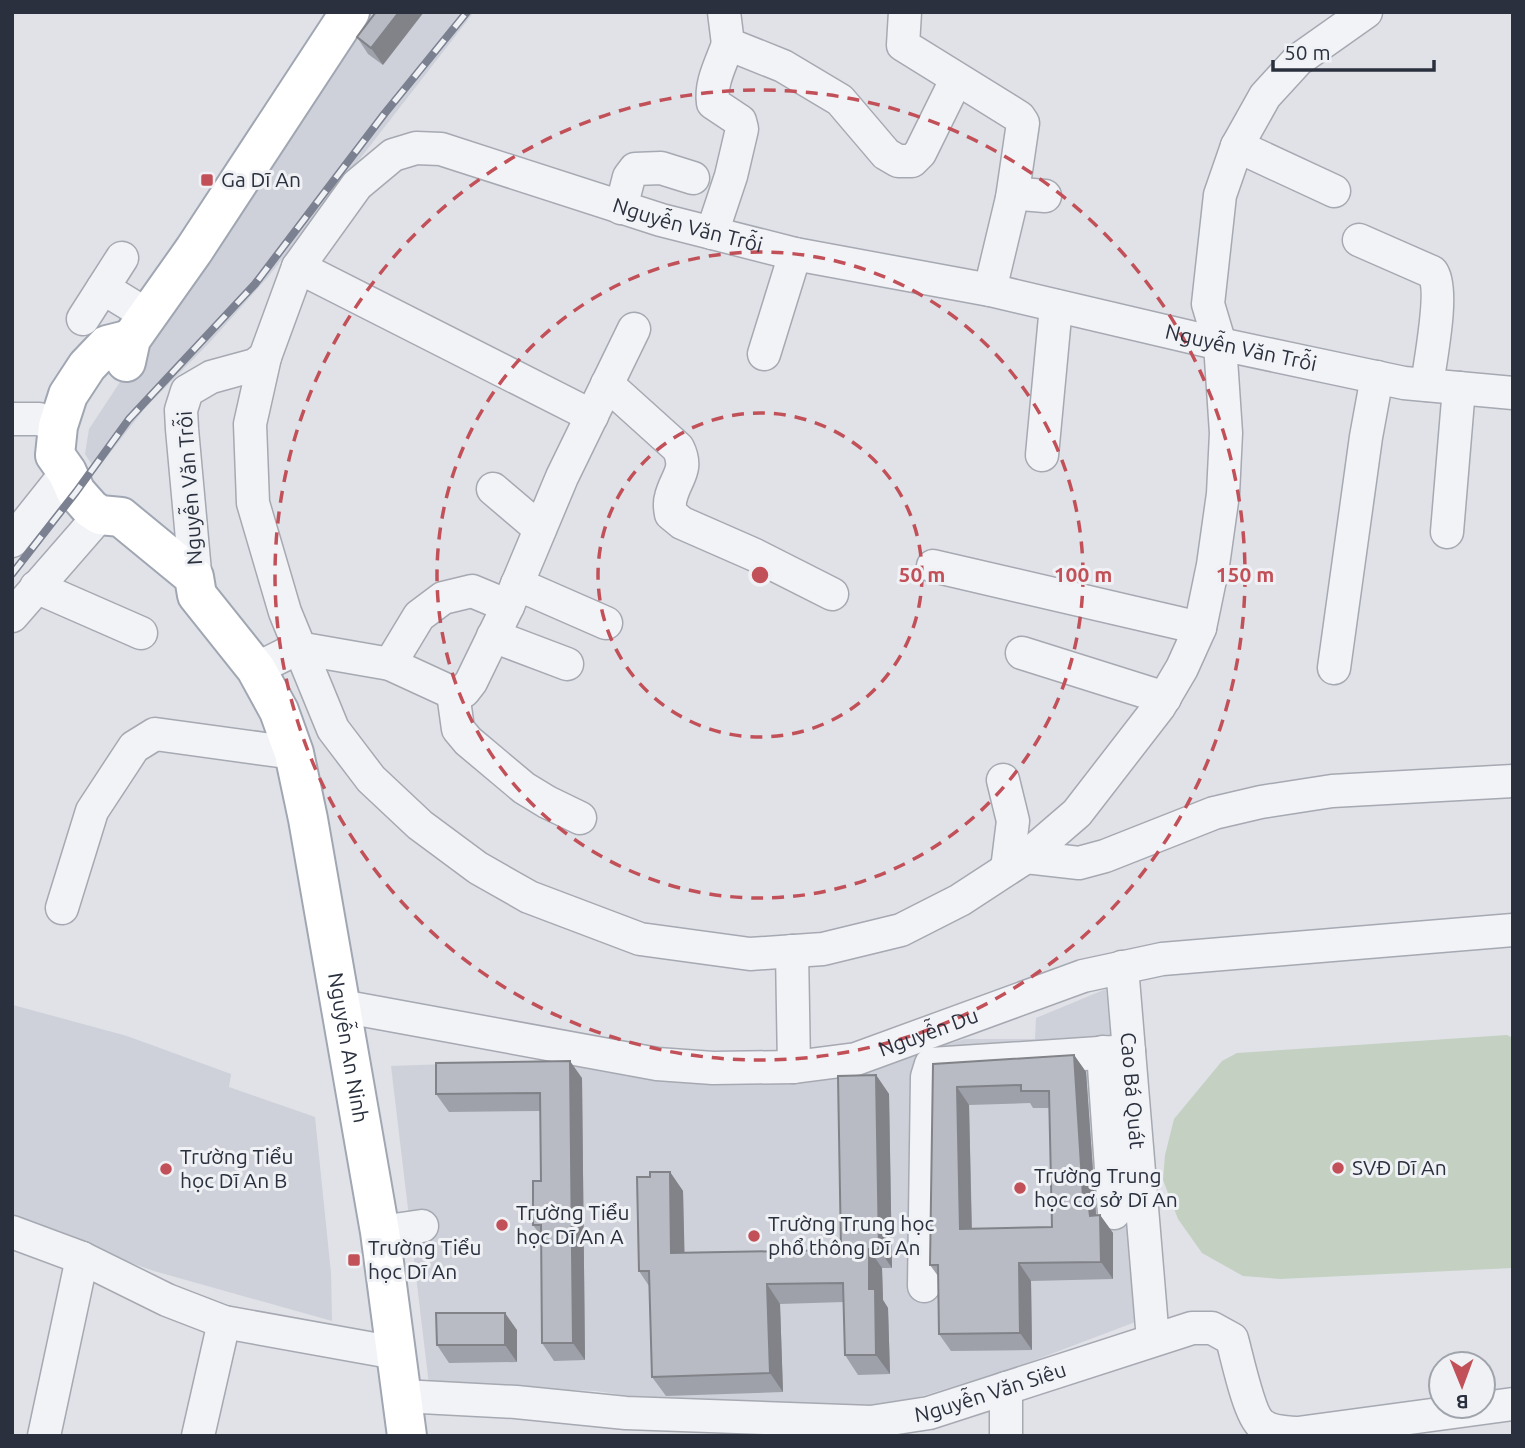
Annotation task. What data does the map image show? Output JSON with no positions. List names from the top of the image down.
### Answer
{
  "streets": {
    "main road": ["Nguyễn An Ninh"],
    "street": [
      "Nguyễn Văn Trỗi",
      "Nguyễn Du",
      "Cao Bá Quát",
      "Nguyễn Văn Siêu"
    ]
  },
  "crossings": [
    ["Nguyễn Văn Trỗi", "Nguyễn An Ninh"],
    ["Nguyễn Du", "Nguyễn An Ninh"],
    ["Nguyễn Du", "Cao Bá Quát"],
    ["Nguyễn An Ninh", "Nguyễn Văn Siêu"],
    ["Cao Bá Quát", "Nguyễn Văn Siêu"]
  ],
  "places": {
    "transit": ["Ga Dĩ An", "Trường Tiểu học Dĩ An"],
    "other": [
      "SVĐ Dĩ An",
      "Trường Tiểu học Dĩ An B",
      "Trường Trung học cơ sở Dĩ An",
      "Trường Tiểu học Dĩ An A",
      "Trường Trung học phổ thông Dĩ An"
    ]
  },
  "scale_bar": "50 m",
  "north": "bottom",
  "rings": ["50 m", "100 m", "150 m"]
}
